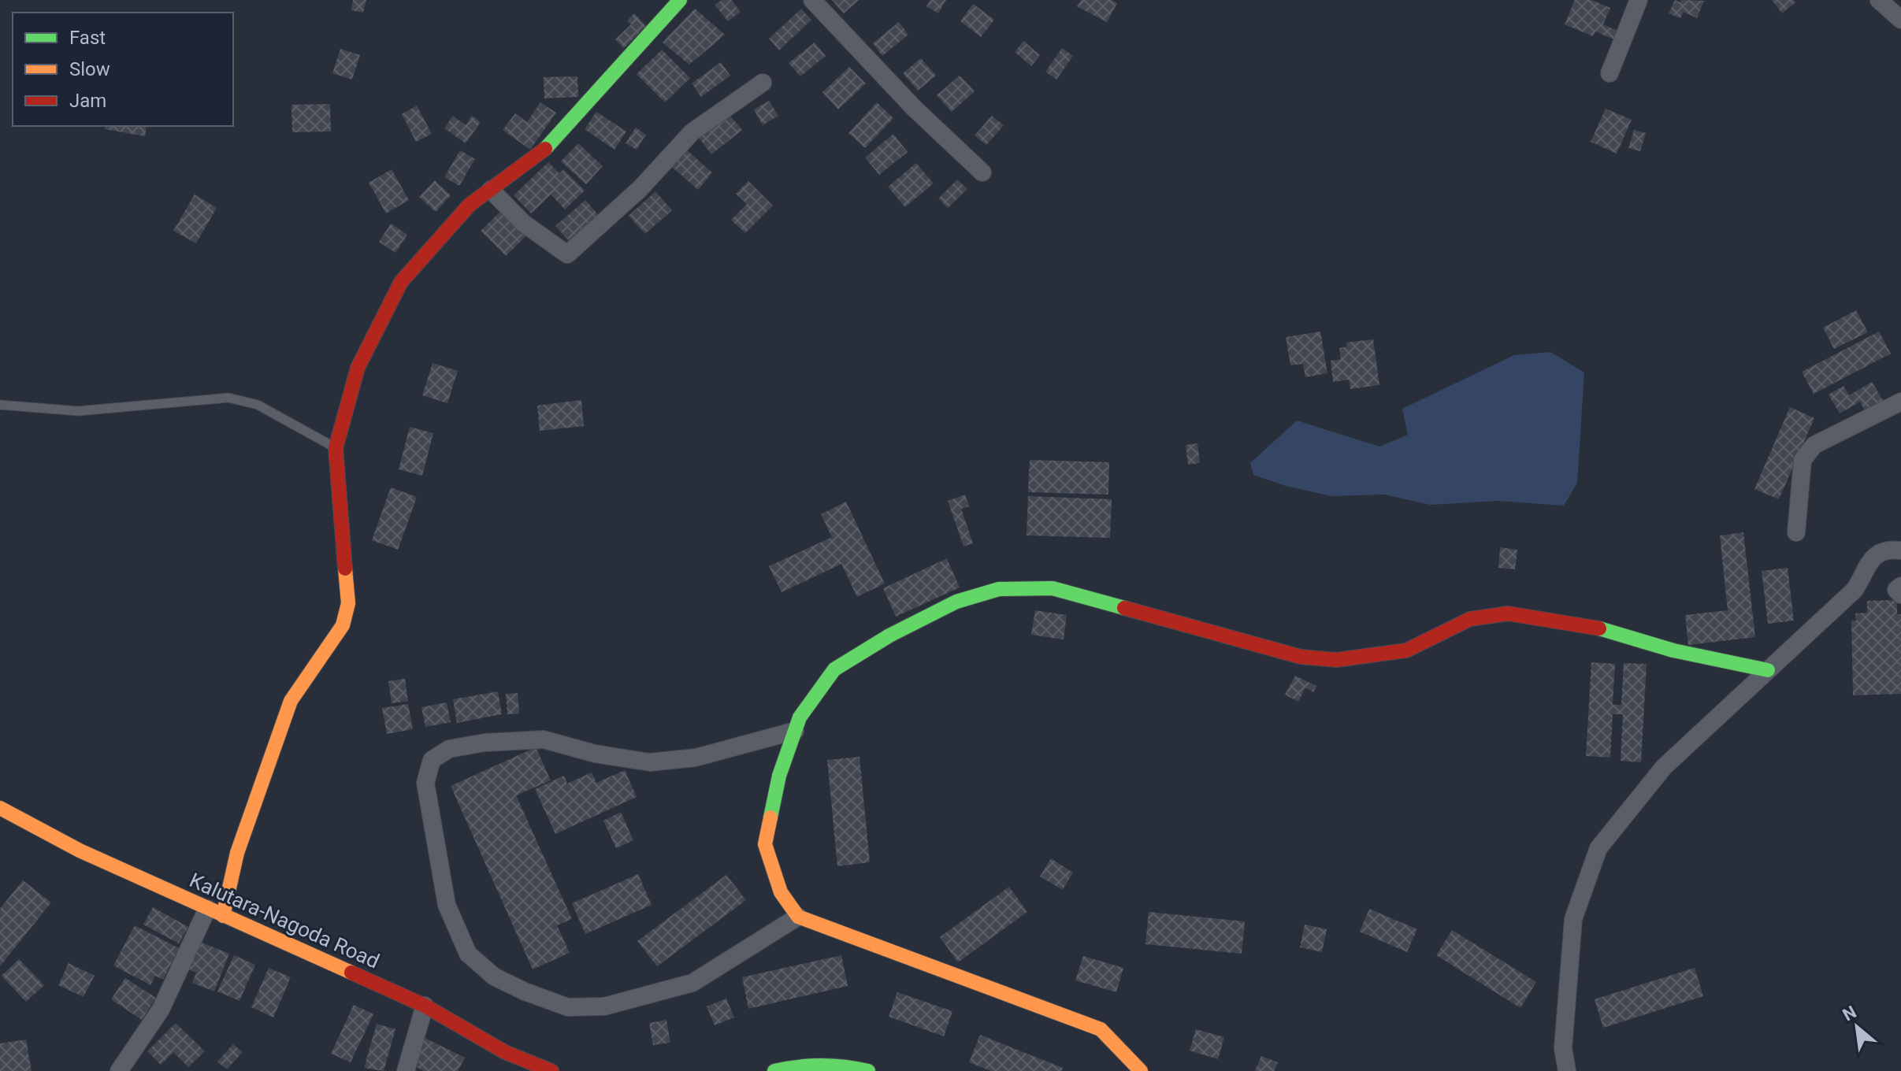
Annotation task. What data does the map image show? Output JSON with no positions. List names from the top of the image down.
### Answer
{
  "streets": {
    "street": ["Kalutara-Nagoda Road"]
  },
  "legend": ["Fast", "Slow", "Jam"],
  "north": "top left"
}
